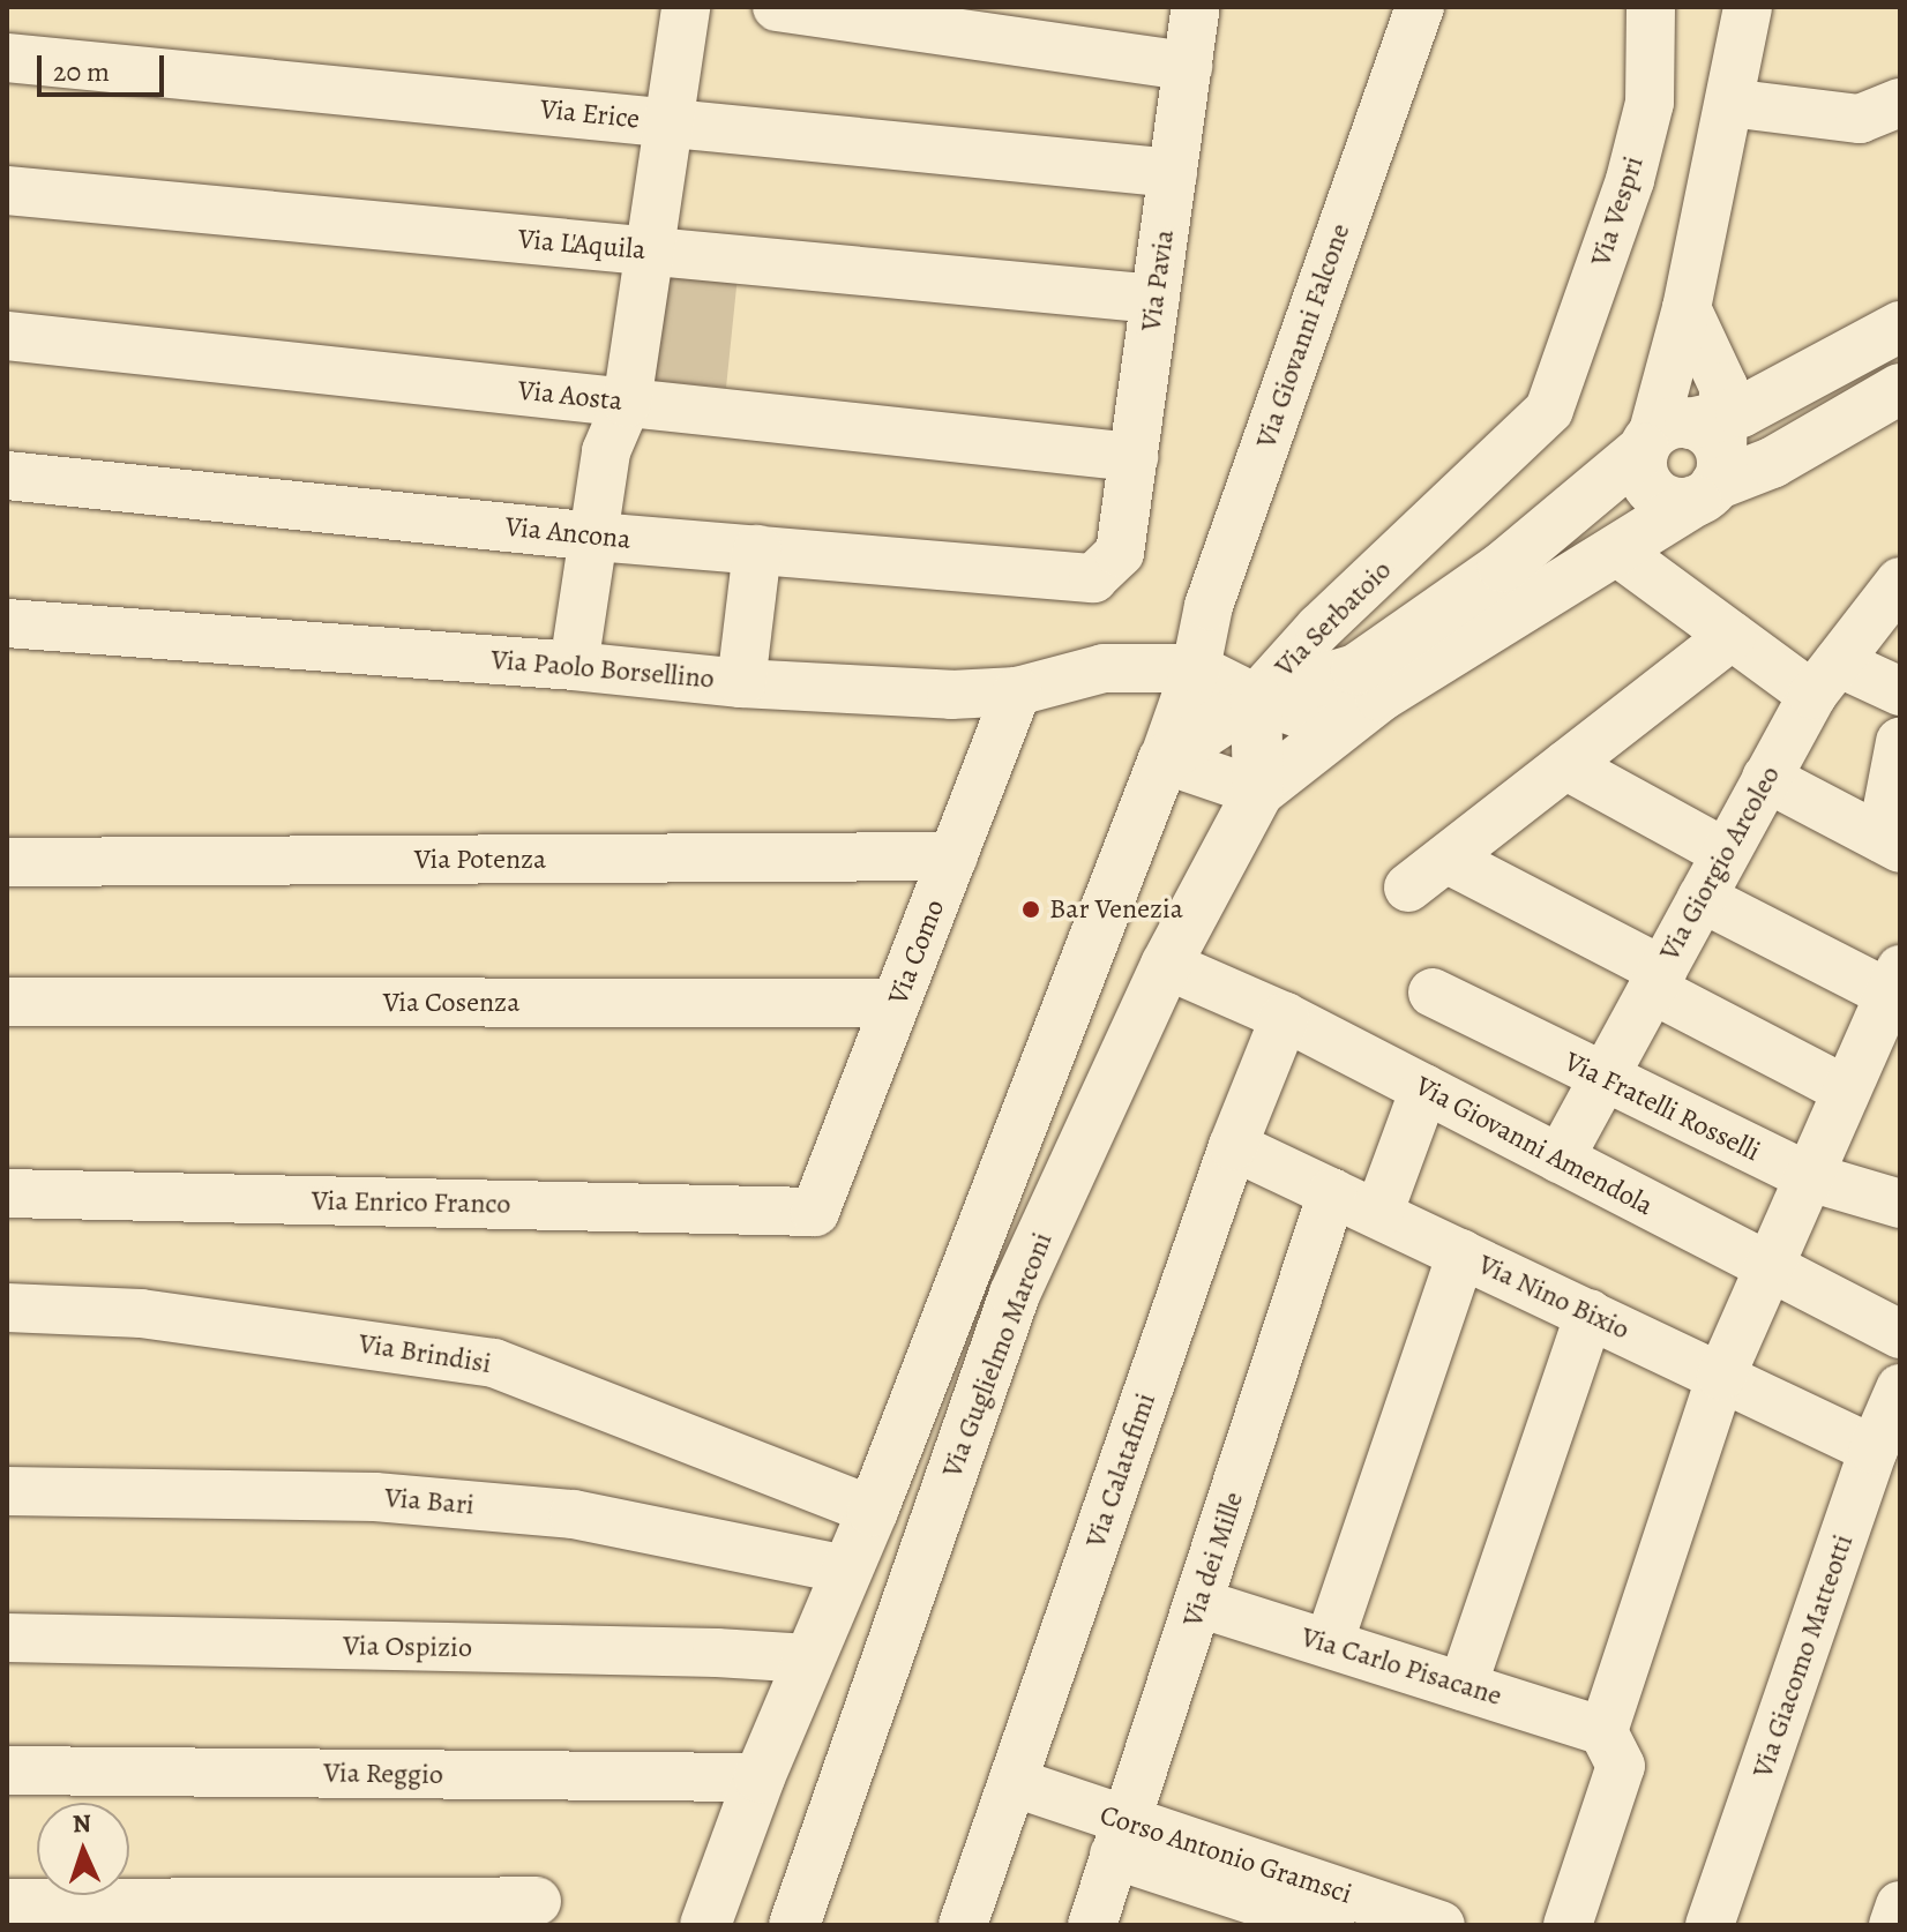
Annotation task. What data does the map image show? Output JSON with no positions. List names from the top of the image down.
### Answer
{
  "streets": {
    "street": [
      "Via Erice",
      "Via Vespri",
      "Via L'Aquila",
      "Via Pavia",
      "Via Giovanni Falcone",
      "Via Aosta",
      "Via Ancona",
      "Via Serbatoio",
      "Via Paolo Borsellino",
      "Via Potenza",
      "Via Giorgio Arcoleo",
      "Via Como",
      "Via Cosenza",
      "Via Fratelli Rosselli",
      "Via Giovanni Amendola",
      "Via Enrico Franco",
      "Via Nino Bixio",
      "Via Brindisi",
      "Via Guglielmo Marconi",
      "Via Calatafimi",
      "Via Bari",
      "Via dei Mille",
      "Via Ospizio",
      "Via Giacomo Matteotti",
      "Via Carlo Pisacane",
      "Via Reggio",
      "Corso Antonio Gramsci"
    ]
  },
  "crossings": [
    ["Via Erice", "Via Pavia"],
    ["Via Vespri", "Via Serbatoio"],
    ["Via L'Aquila", "Via Pavia"],
    ["Via Pavia", "Via Aosta"],
    ["Via Pavia", "Via Ancona"],
    ["Via Giovanni Falcone", "Via Paolo Borsellino"],
    ["Via Serbatoio", "Via Guglielmo Marconi"],
    ["Via Paolo Borsellino", "Via Como"],
    ["Via Potenza", "Via Como"],
    ["Via Giorgio Arcoleo", "Via Fratelli Rosselli"],
    ["Via Giorgio Arcoleo", "Via Giovanni Amendola"],
    ["Via Como", "Via Cosenza"],
    ["Via Como", "Via Enrico Franco"],
    ["Via Giovanni Amendola", "Via Guglielmo Marconi"],
    ["Via Giovanni Amendola", "Via Calatafimi"],
    ["Via Nino Bixio", "Via Calatafimi"],
    ["Via Nino Bixio", "Via dei Mille"],
    ["Via Nino Bixio", "Via Giacomo Matteotti"],
    ["Via Calatafimi", "Corso Antonio Gramsci"],
    ["Via dei Mille", "Via Carlo Pisacane"],
    ["Via dei Mille", "Corso Antonio Gramsci"]
  ],
  "places": ["Bar Venezia"],
  "scale_bar": "20 m",
  "north": "top"
}
